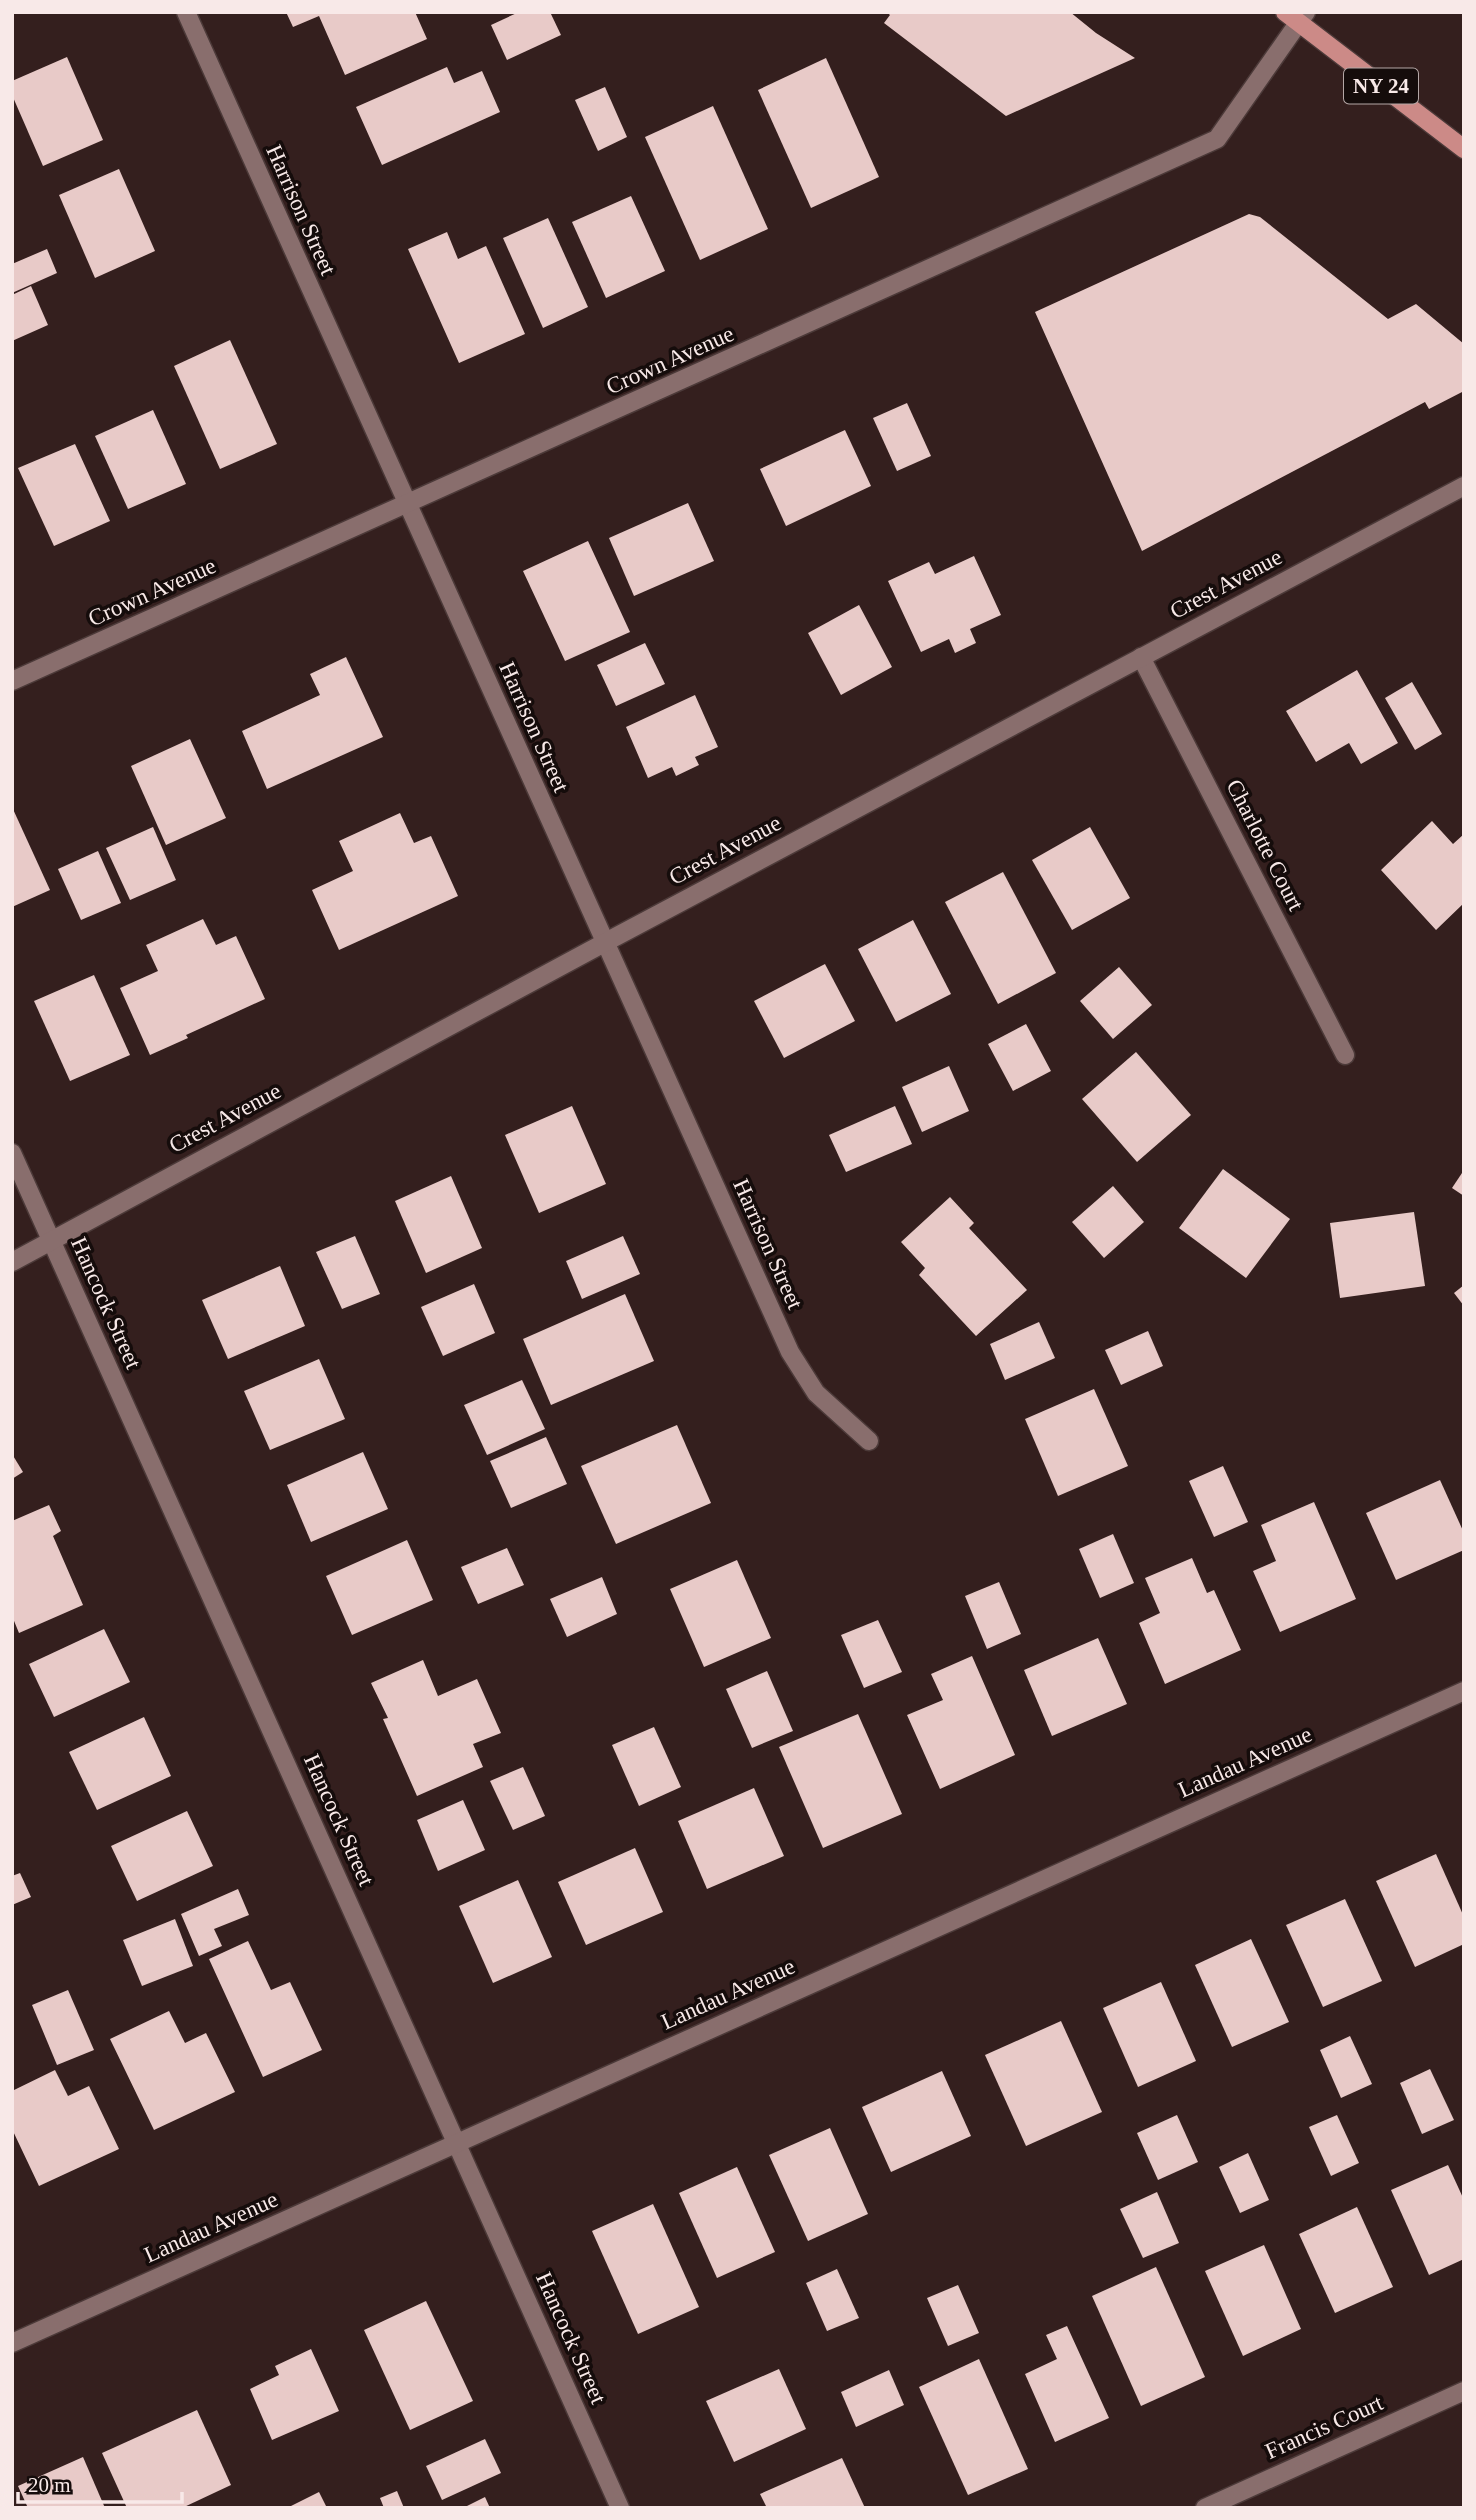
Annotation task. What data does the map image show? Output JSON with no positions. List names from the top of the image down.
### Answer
{
  "streets": {
    "main road": ["NY 24"],
    "street": [
      "Harrison Street",
      "Crown Avenue",
      "Crest Avenue",
      "Charlotte Court",
      "Hancock Street",
      "Landau Avenue",
      "Francis Court"
    ]
  },
  "crossings": [
    ["NY 24", "Crown Avenue"],
    ["Harrison Street", "Crown Avenue"],
    ["Harrison Street", "Crest Avenue"],
    ["Crest Avenue", "Charlotte Court"],
    ["Crest Avenue", "Hancock Street"],
    ["Hancock Street", "Landau Avenue"]
  ],
  "scale_bar": "20 m"
}
